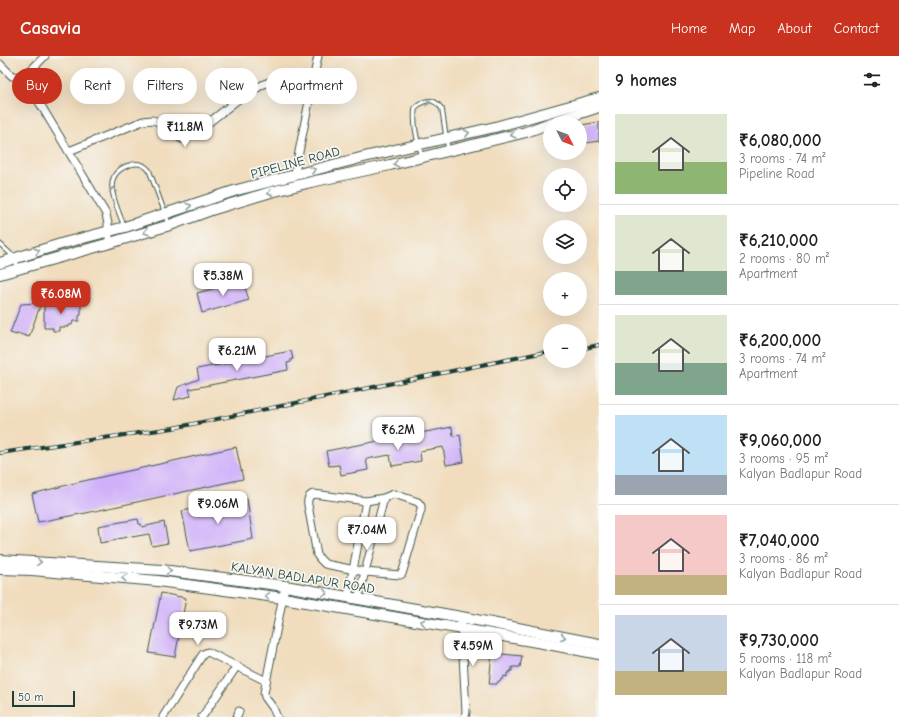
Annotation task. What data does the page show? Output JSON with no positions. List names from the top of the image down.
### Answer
{
  "streets": {
    "main road": ["PIPELINE ROAD", "KALYAN BADLAPUR ROAD"]
  },
  "scale_bar": "50 m",
  "north": "bottom right",
  "page": {
    "header": "Casavia",
    "nav": [
      "Home",
      "Map",
      "About",
      "Contact"
    ],
    "heading": "9 homes",
    "chip": [
      "Buy",
      "Rent",
      "Filters",
      "New",
      "Apartment"
    ],
    "list": [
      {
        "name": "₹6,080,000",
        "note": "3 rooms · 74 m² · Pipeline Road"
      },
      {
        "name": "₹6,210,000",
        "note": "2 rooms · 80 m² · Apartment"
      },
      {
        "name": "₹6,200,000",
        "note": "3 rooms · 74 m² · Apartment"
      },
      {
        "name": "₹9,060,000",
        "note": "3 rooms · 95 m² · Kalyan Badlapur Road"
      },
      {
        "name": "₹7,040,000",
        "note": "3 rooms · 86 m² · Kalyan Badlapur Road"
      },
      {
        "name": "₹9,730,000",
        "note": "5 rooms · 118 m² · Kalyan Badlapur Road"
      }
    ],
    "price": [
      "₹11.8M",
      "₹5.38M",
      "₹6.08M",
      "₹6.21M",
      "₹6.2M",
      "₹9.06M",
      "₹7.04M",
      "₹9.73M",
      "₹4.59M"
    ],
    "map_buttons": ["+", "−"],
    "scale": "50 m"
  }
}
